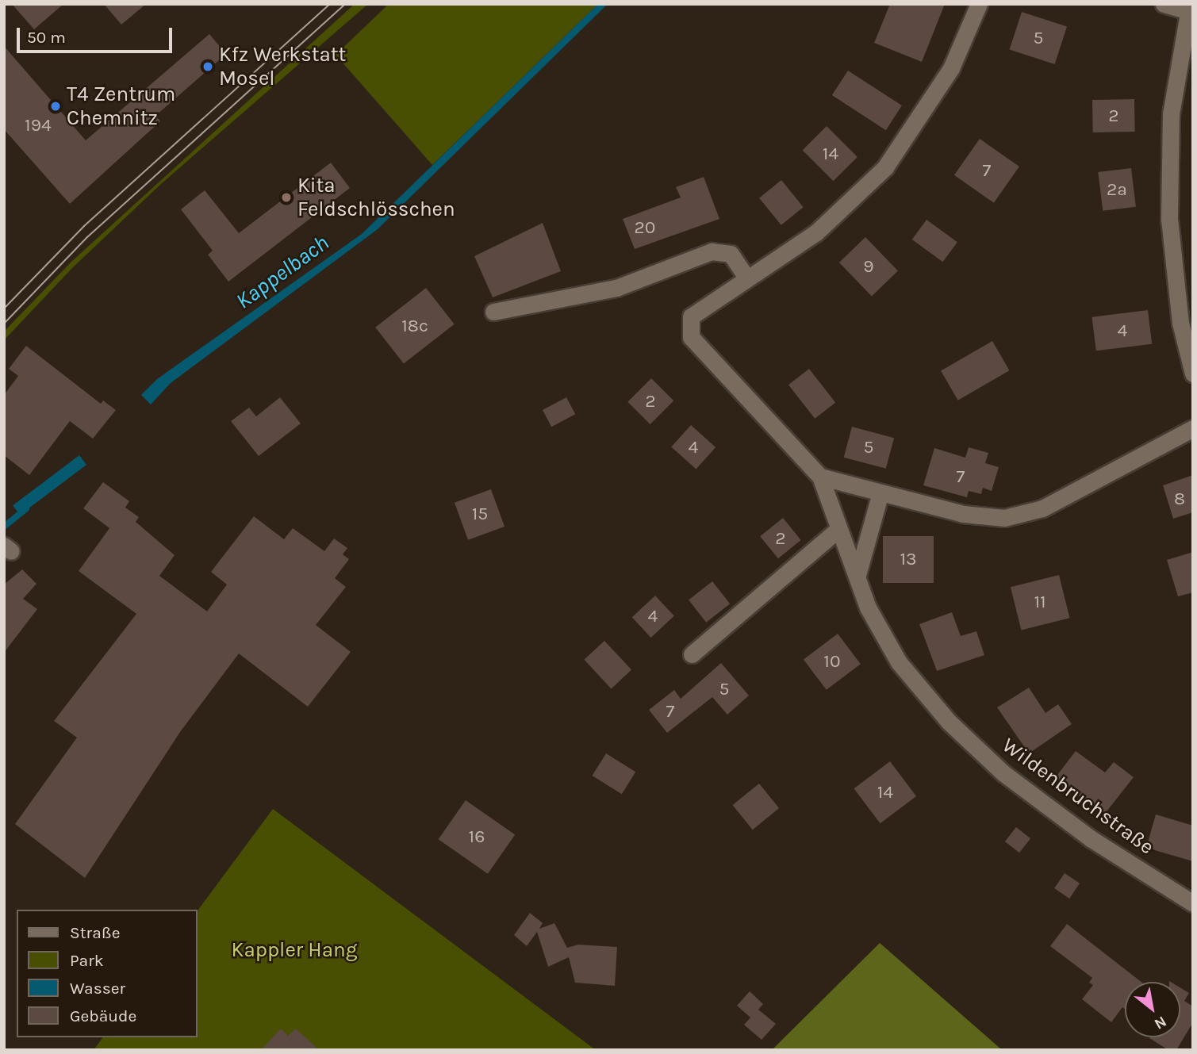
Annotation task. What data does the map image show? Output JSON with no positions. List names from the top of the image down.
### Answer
{
  "streets": {
    "street": ["Wildenbruchstraße"]
  },
  "water": ["Kappelbach"],
  "parks": ["Kappler Hang"],
  "places": ["Kfz Werkstatt Mosel", "T4 Zentrum Chemnitz", "Kita Feldschlösschen"],
  "house_numbers": [
    "5",
    "2",
    "194",
    "14",
    "7",
    "2a",
    "20",
    "9",
    "18c",
    "4",
    "2",
    "4",
    "5",
    "7",
    "8",
    "15",
    "2",
    "13",
    "11",
    "4",
    "10",
    "5",
    "7",
    "14",
    "16"
  ],
  "legend": [
    "Straße",
    "Park",
    "Wasser",
    "Gebäude"
  ],
  "scale_bar": "50 m",
  "north": "bottom right"
}
